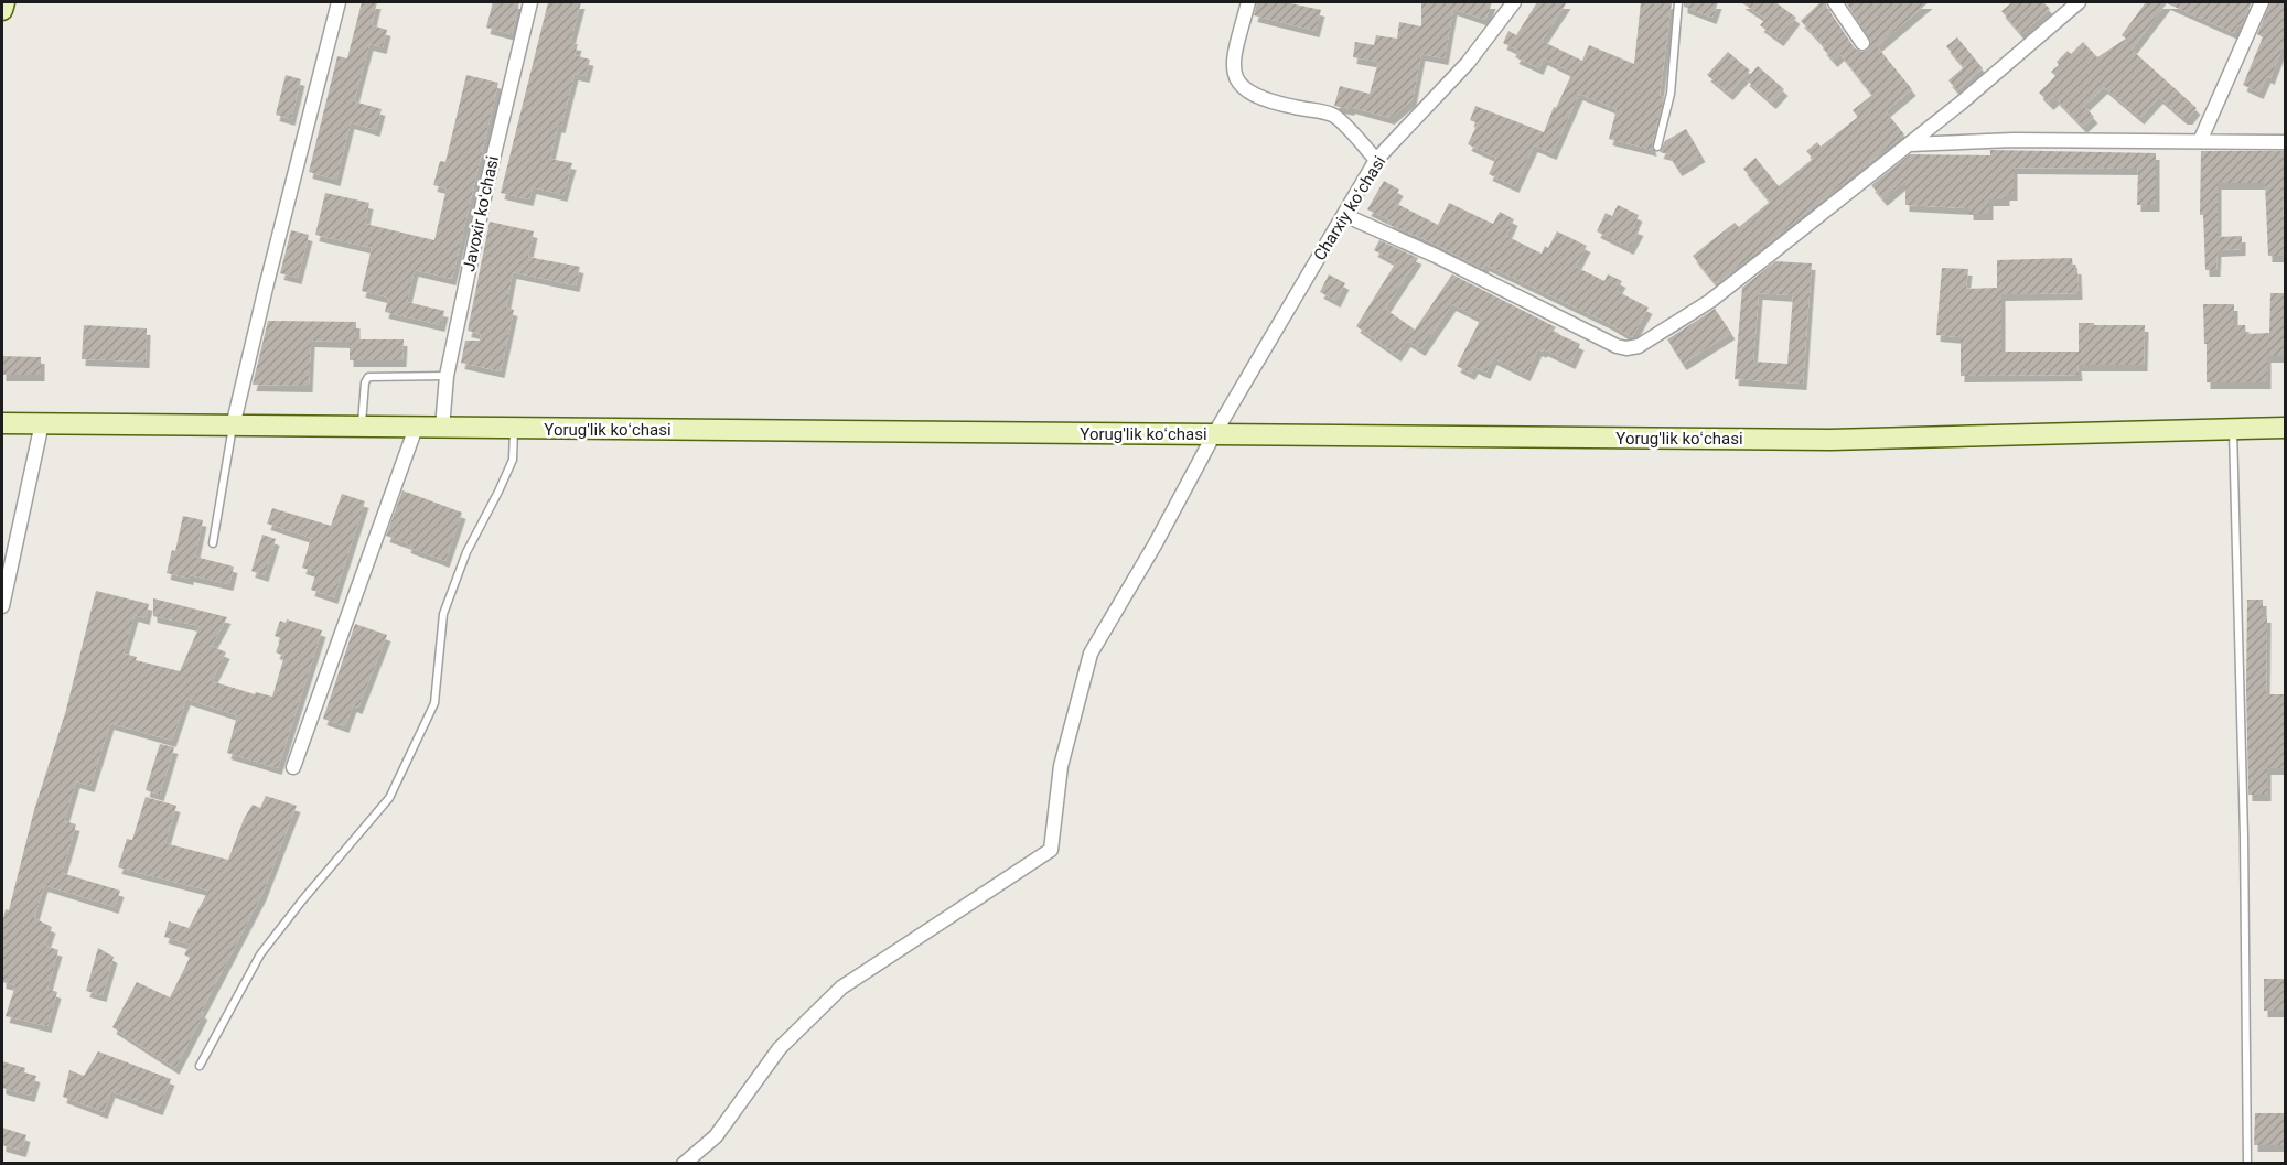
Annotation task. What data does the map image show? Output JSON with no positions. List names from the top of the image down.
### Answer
{
  "streets": {
    "main road": ["Yorug'lik koʻchasi"],
    "street": ["Charxiy koʻchasi", "Javoxir koʻchasi"]
  },
  "crossings": [
    ["Charxiy koʻchasi", "Yorug'lik koʻchasi"],
    ["Javoxir koʻchasi", "Yorug'lik koʻchasi"]
  ]
}
